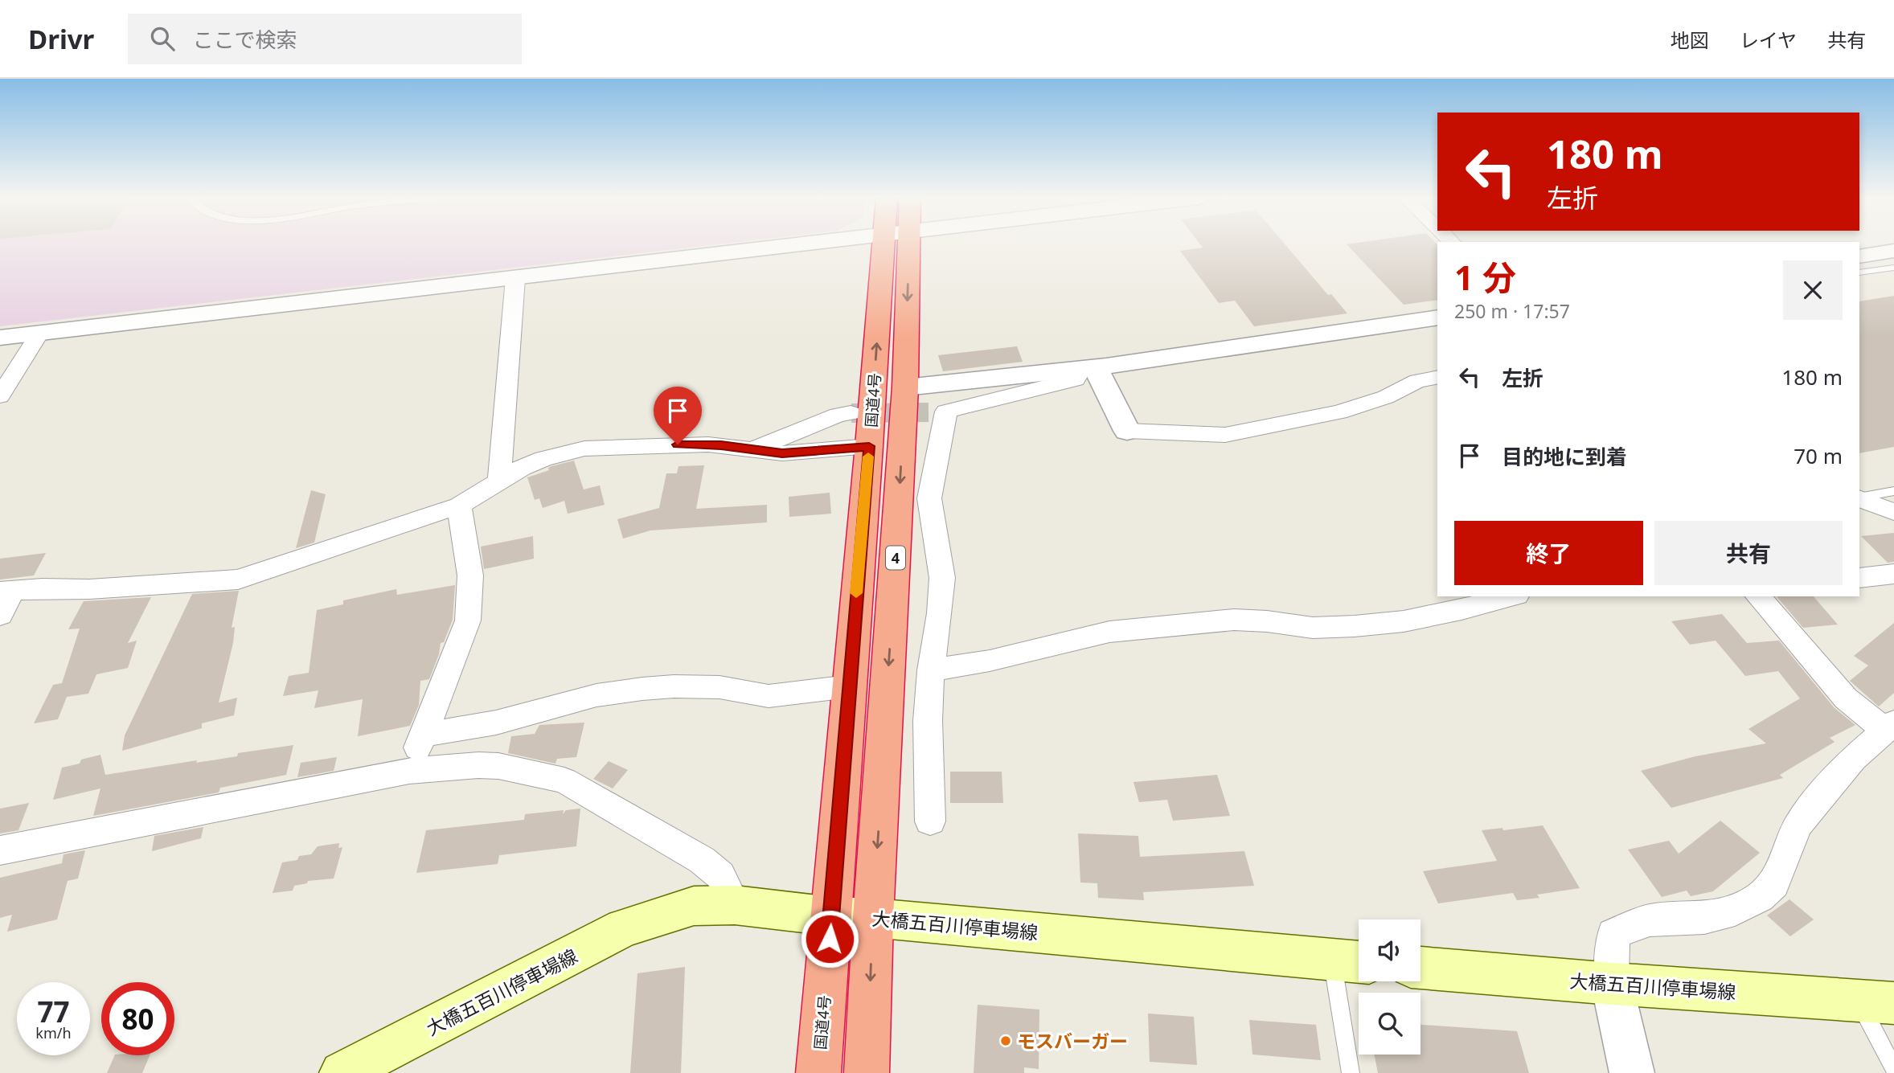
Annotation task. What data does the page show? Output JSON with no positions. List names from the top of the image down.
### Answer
{
  "streets": {
    "highway": ["国道4号", "4"],
    "main road": ["大橋五百川停車場線"]
  },
  "crossings": [
    ["国道4号", "大橋五百川停車場線"]
  ],
  "places": ["モスバーガー"],
  "page": {
    "header": "Drivr",
    "search": "ここで検索",
    "nav": ["地図", "レイヤ", "共有"],
    "turn": ["180 m", "左折"],
    "heading": ["1 分", "250 m · 17:57"],
    "list": [
      {
        "name": "左折",
        "value": "180 m"
      },
      {
        "name": "目的地に到着",
        "value": "70 m"
      }
    ],
    "buttons": ["終了", "共有"],
    "speed": "77 km/h",
    "limit": "80"
  }
}
